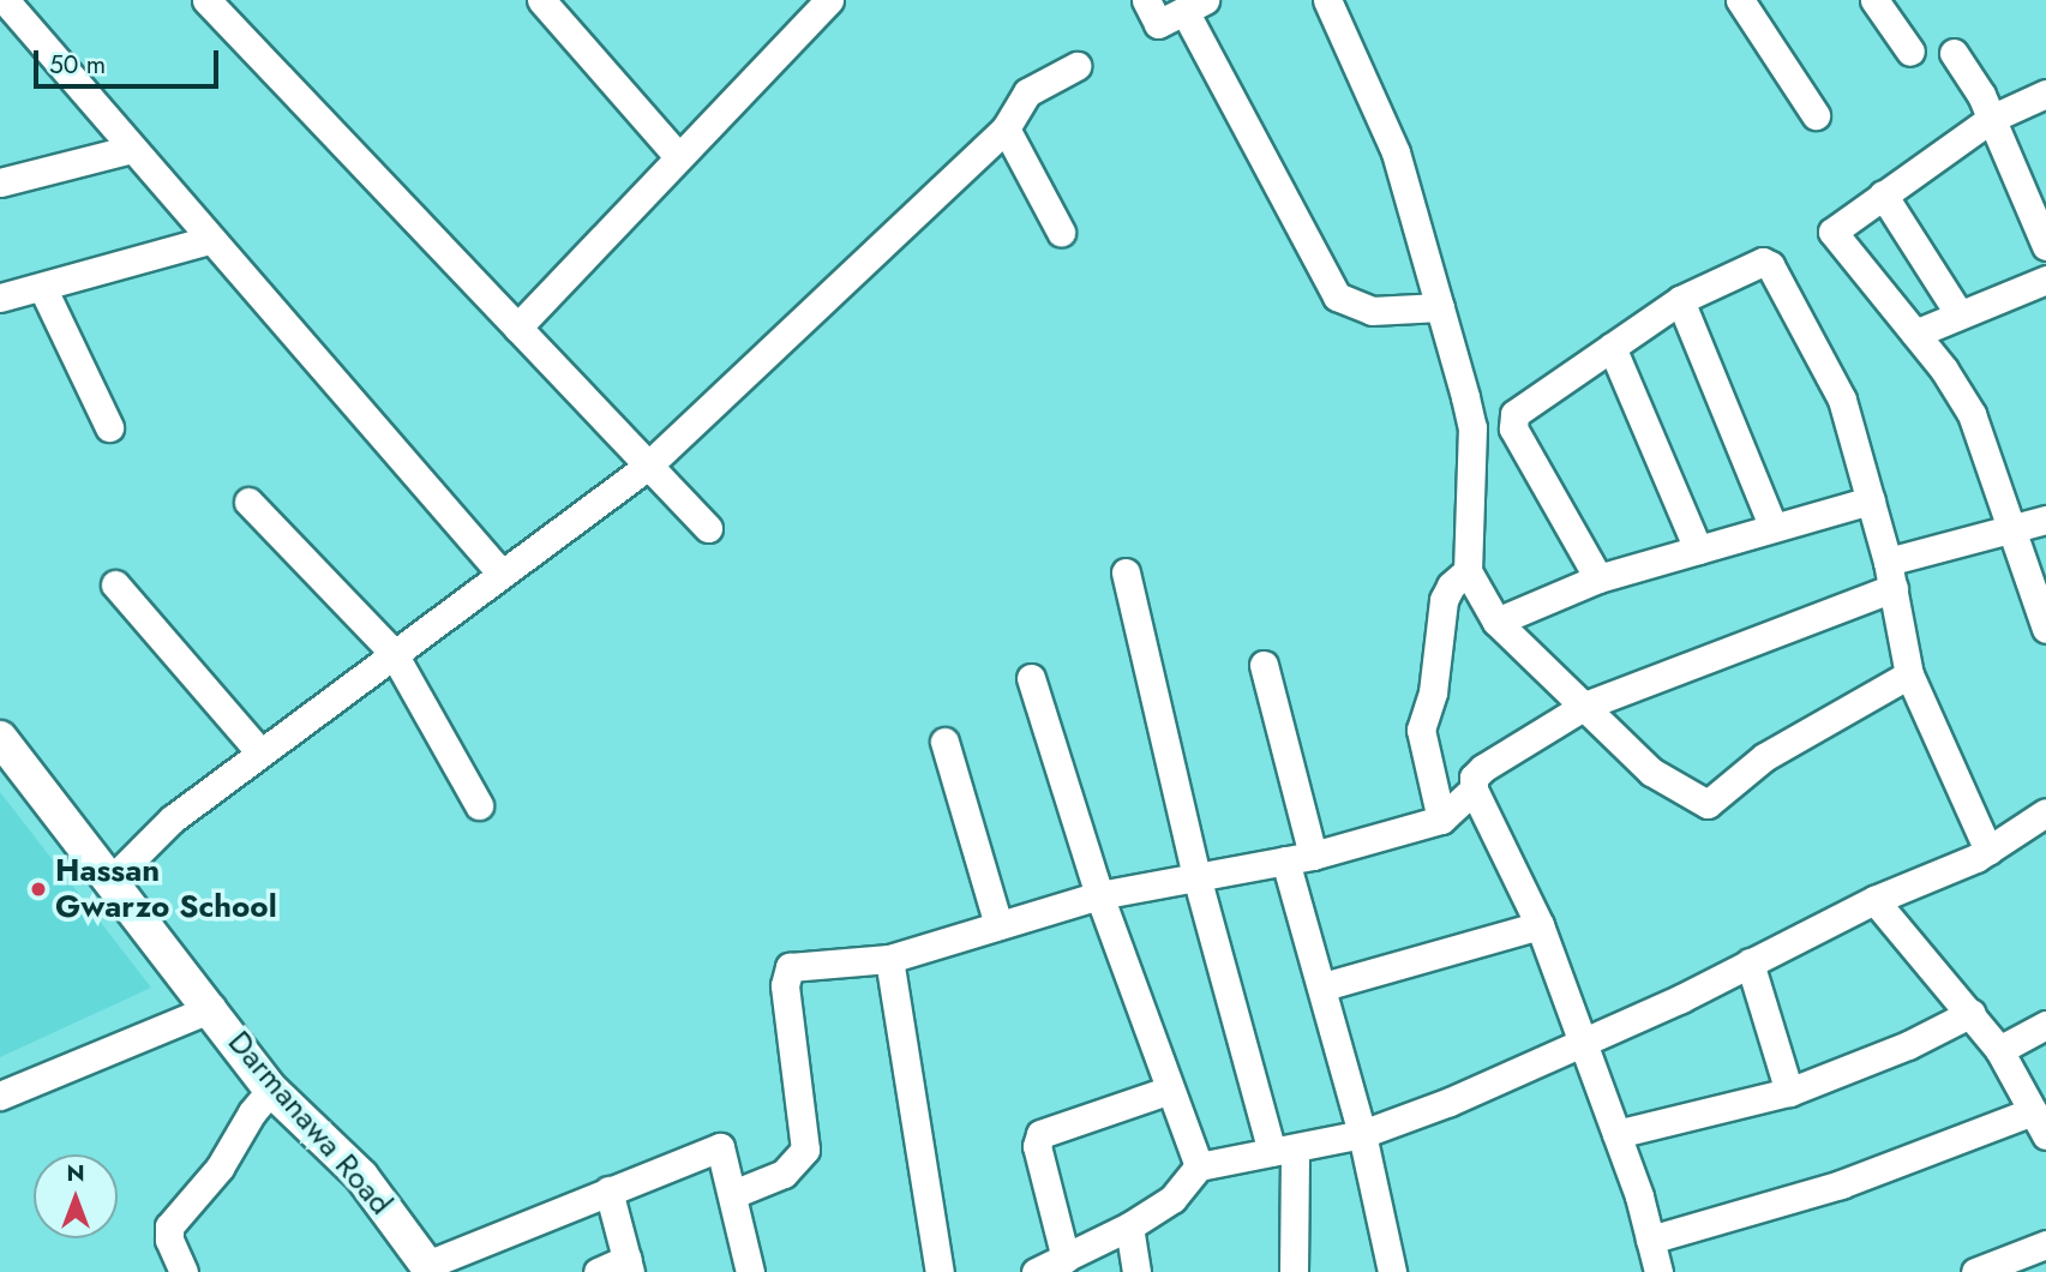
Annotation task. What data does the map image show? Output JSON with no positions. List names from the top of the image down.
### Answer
{
  "streets": {
    "street": ["Darmanawa Road"]
  },
  "places": ["Hassan Gwarzo School"],
  "scale_bar": "50 m",
  "north": "top"
}
